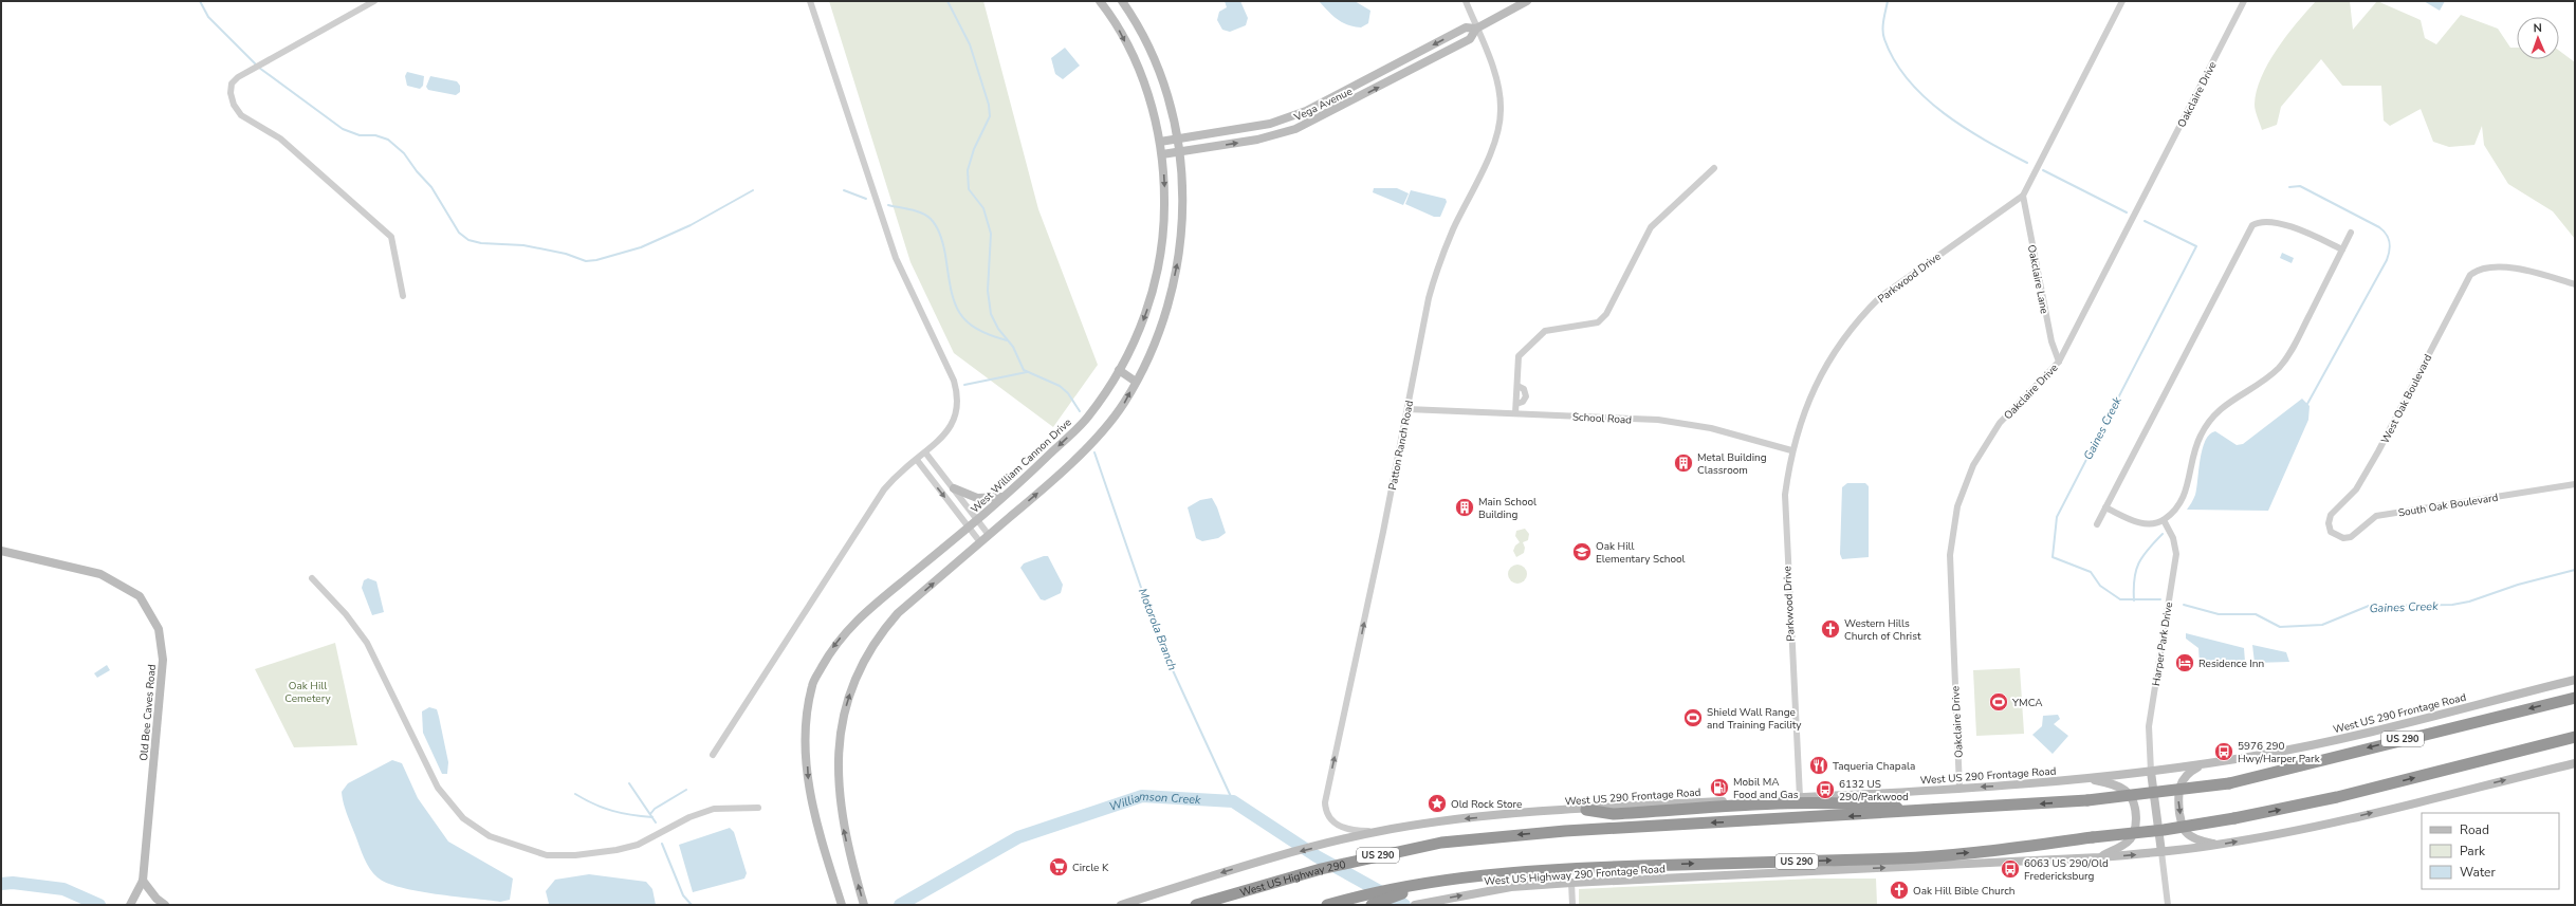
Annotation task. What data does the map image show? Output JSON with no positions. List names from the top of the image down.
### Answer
{
  "streets": {
    "highway": ["US 290", "West US Highway 290"],
    "main road": [
      "Vega Avenue",
      "West William Cannon Drive",
      "Old Bee Caves Road",
      "West US 290 Frontage Road",
      "West US Highway 290 Frontage Road"
    ],
    "street": [
      "Oakclaire Drive",
      "Parkwood Drive",
      "Oakclaire Lane",
      "West Oak Boulevard",
      "School Road",
      "Patton Ranch Road",
      "South Oak Boulevard",
      "Harper Park Drive"
    ]
  },
  "crossings": [
    ["Oakclaire Drive", "Oakclaire Lane"],
    ["Oakclaire Drive", "West US 290 Frontage Road"],
    ["Vega Avenue", "Patton Ranch Road"],
    ["Vega Avenue", "West William Cannon Drive"],
    ["Parkwood Drive", "Oakclaire Lane"],
    ["Parkwood Drive", "School Road"],
    ["Parkwood Drive", "West US 290 Frontage Road"],
    ["West Oak Boulevard", "South Oak Boulevard"],
    ["School Road", "Patton Ranch Road"],
    ["Patton Ranch Road", "West US 290 Frontage Road"],
    ["Harper Park Drive", "West US 290 Frontage Road"],
    ["US 290", "West US Highway 290"]
  ],
  "one_way": ["Patton Ranch Road", "West US Highway 290 Frontage Road"],
  "water": ["Gaines Creek", "Motorola Branch", "Williamson Creek"],
  "parks": ["Oak Hill Cemetery"],
  "places": {
    "building": ["Metal Building Classroom", "Main School Building"],
    "school or university": ["Oak Hill Elementary School"],
    "church": ["Western Hills Church of Christ", "Oak Hill Bible Church"],
    "hotel": ["Residence Inn"],
    "sports": ["YMCA", "Shield Wall Range and Training Facility"],
    "bus stop": ["5976 290 Hwy/Harper Park", "6132 US 290/Parkwood", "6063 US 290/Old Fredericksburg"],
    "restaurant": ["Taqueria Chapala"],
    "fuel station": ["Mobil MA Food and Gas"],
    "place": ["Old Rock Store"],
    "supermarket": ["Circle K"]
  },
  "legend": ["Road", "Park", "Water"],
  "north": "top"
}
